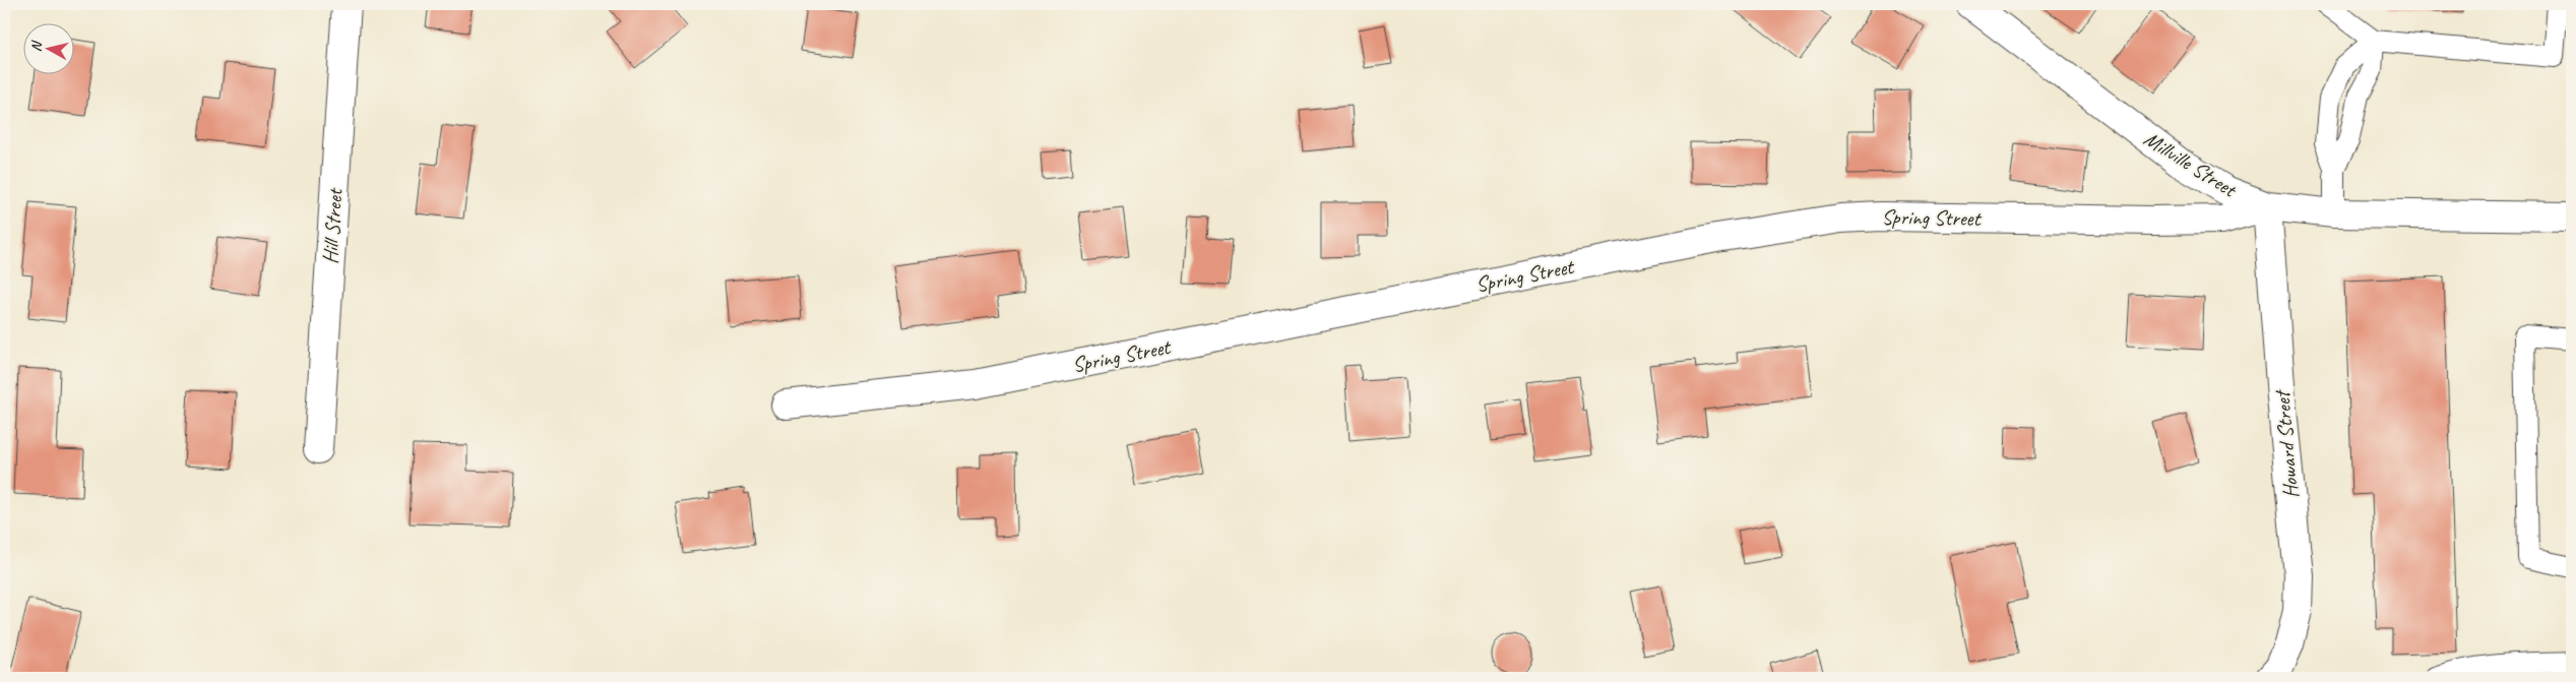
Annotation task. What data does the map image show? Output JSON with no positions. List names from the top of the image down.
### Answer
{
  "streets": {
    "street": [
      "Millville Street",
      "Spring Street",
      "Hill Street",
      "Howard Street"
    ]
  },
  "crossings": [
    ["Millville Street", "Spring Street"],
    ["Millville Street", "Howard Street"],
    ["Spring Street", "Howard Street"]
  ],
  "north": "left"
}
